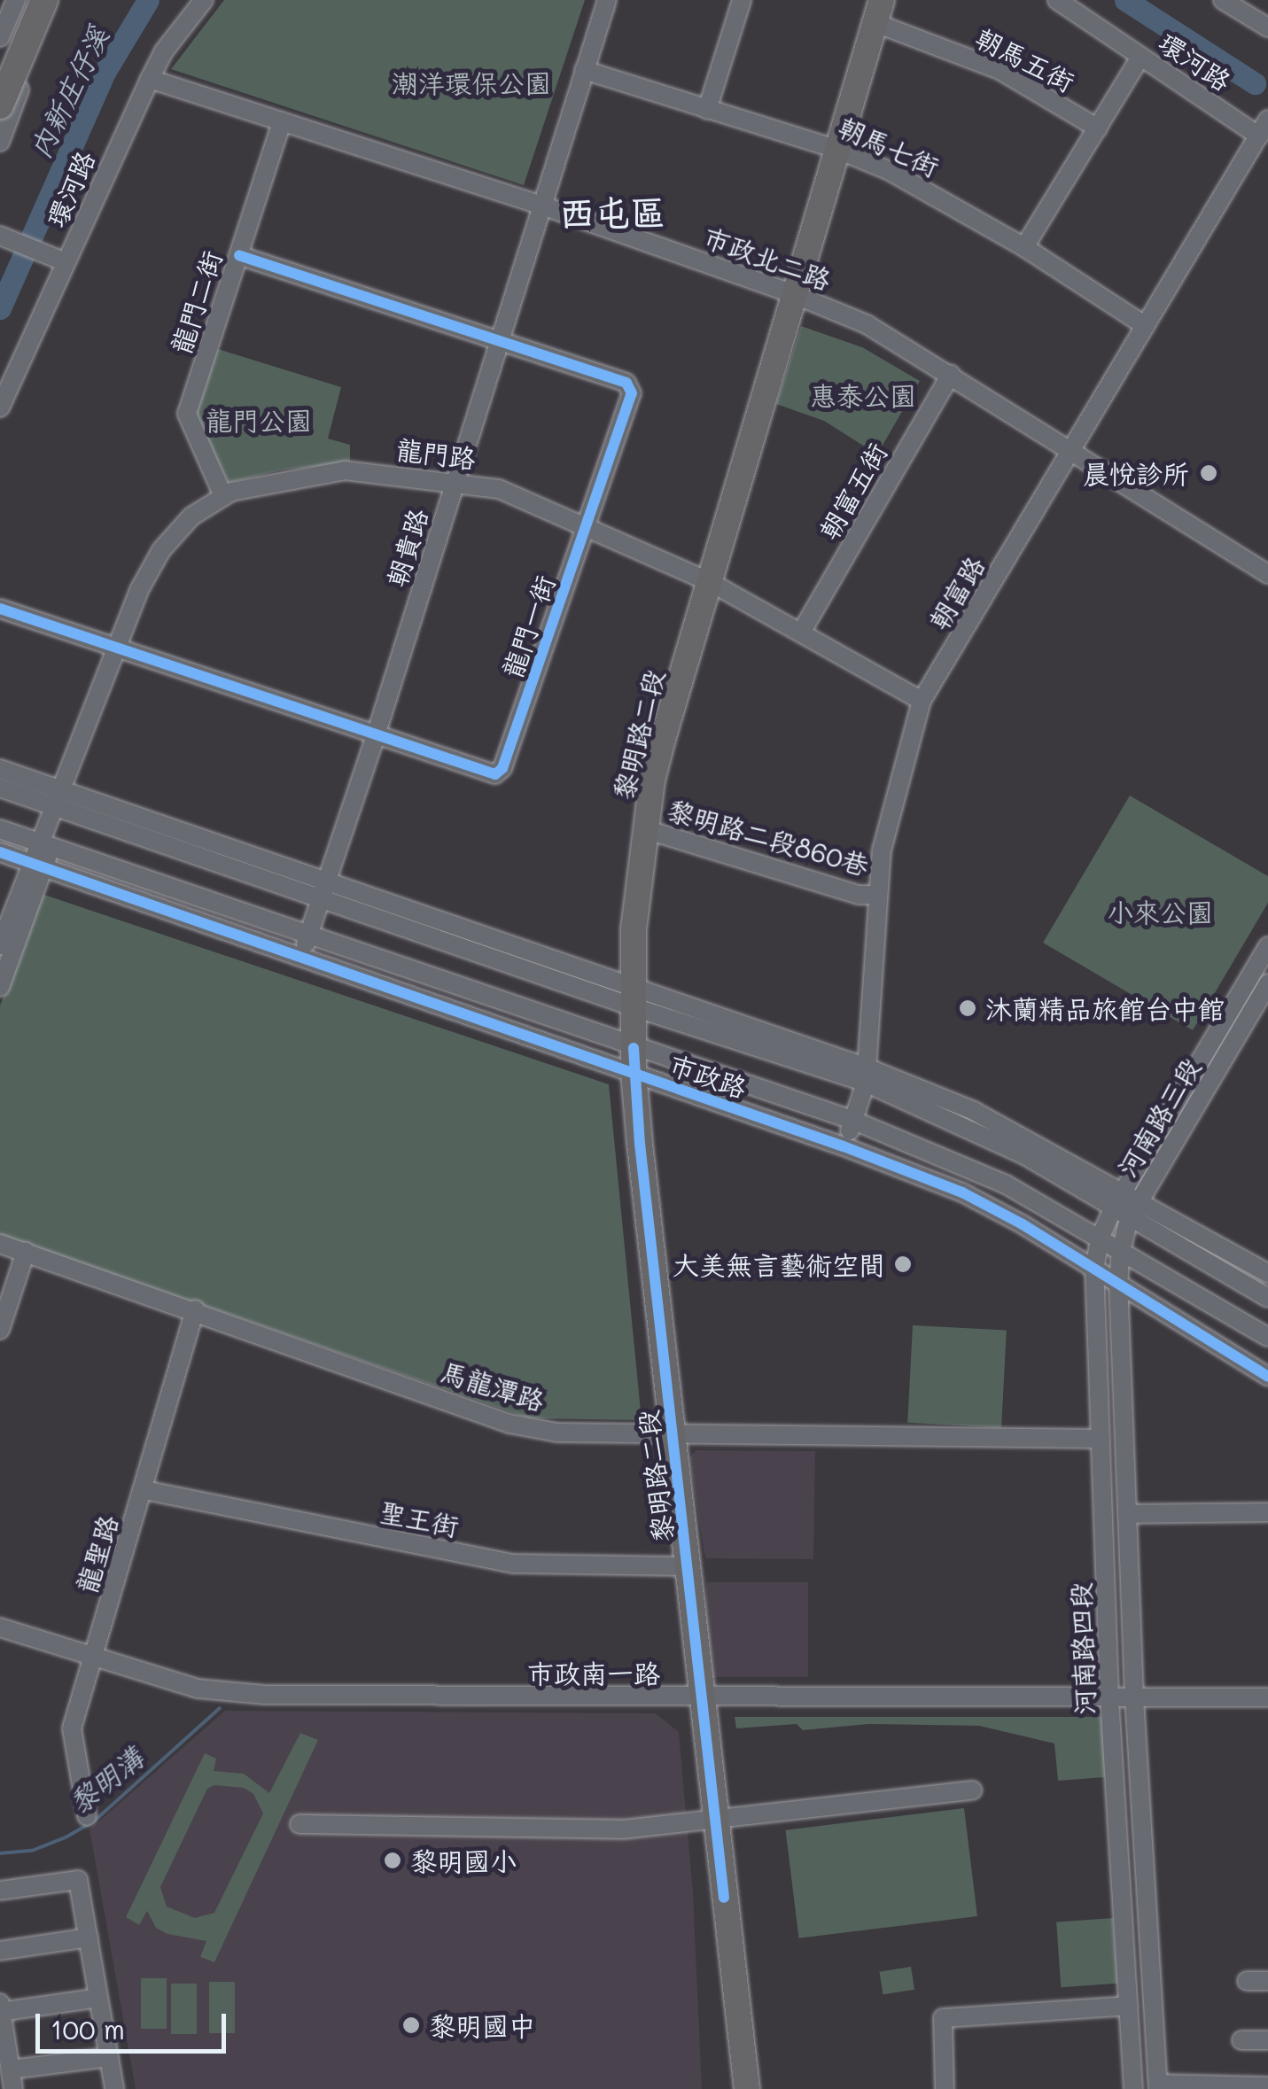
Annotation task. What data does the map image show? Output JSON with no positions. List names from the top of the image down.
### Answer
{
  "streets": {
    "main road": ["黎明路二段"],
    "street": [
      "朝馬五街",
      "環河路",
      "朝馬七街",
      "市政北二路",
      "龍門二街",
      "龍門路",
      "朝富五街",
      "朝貴路",
      "朝富路",
      "龍門一街",
      "黎明路二段860巷",
      "市政路",
      "河南路三段",
      "馬龍潭路",
      "聖王街",
      "龍聖路",
      "河南路四段",
      "市政南一路"
    ]
  },
  "crossings": [
    ["朝馬五街", "黎明路二段"],
    ["環河路", "市政北二路"],
    ["環河路", "朝富路"],
    ["朝馬七街", "朝貴路"],
    ["朝馬七街", "朝富路"],
    ["朝馬七街", "黎明路二段"],
    ["市政北二路", "龍門二街"],
    ["市政北二路", "朝富五街"],
    ["市政北二路", "朝貴路"],
    ["市政北二路", "朝富路"],
    ["市政北二路", "黎明路二段"],
    ["龍門二街", "龍門路"],
    ["龍門二街", "龍門一街"],
    ["龍門路", "朝富五街"],
    ["龍門路", "朝貴路"],
    ["龍門路", "朝富路"],
    ["龍門路", "龍門一街"],
    ["龍門路", "黎明路二段"],
    ["龍門路", "市政路"],
    ["朝貴路", "龍門一街"],
    ["朝貴路", "市政路"],
    ["朝富路", "黎明路二段860巷"],
    ["朝富路", "市政路"],
    ["黎明路二段", "黎明路二段860巷"],
    ["黎明路二段", "市政路"],
    ["黎明路二段", "馬龍潭路"],
    ["黎明路二段", "聖王街"],
    ["黎明路二段", "市政南一路"],
    ["市政路", "河南路三段"],
    ["市政路", "河南路四段"],
    ["河南路三段", "河南路四段"],
    ["馬龍潭路", "龍聖路"],
    ["馬龍潭路", "河南路四段"],
    ["聖王街", "龍聖路"],
    ["龍聖路", "市政南一路"],
    ["河南路四段", "市政南一路"]
  ],
  "districts": ["西屯區"],
  "water": ["內新庄仔溪", "黎明溝"],
  "parks": [
    "潮洋環保公園",
    "惠泰公園",
    "龍門公園",
    "小來公園"
  ],
  "places": [
    "晨悅診所",
    "沐蘭精品旅館台中館",
    "大美無言藝術空間",
    "黎明國小",
    "黎明國中"
  ],
  "scale_bar": "100 m"
}
